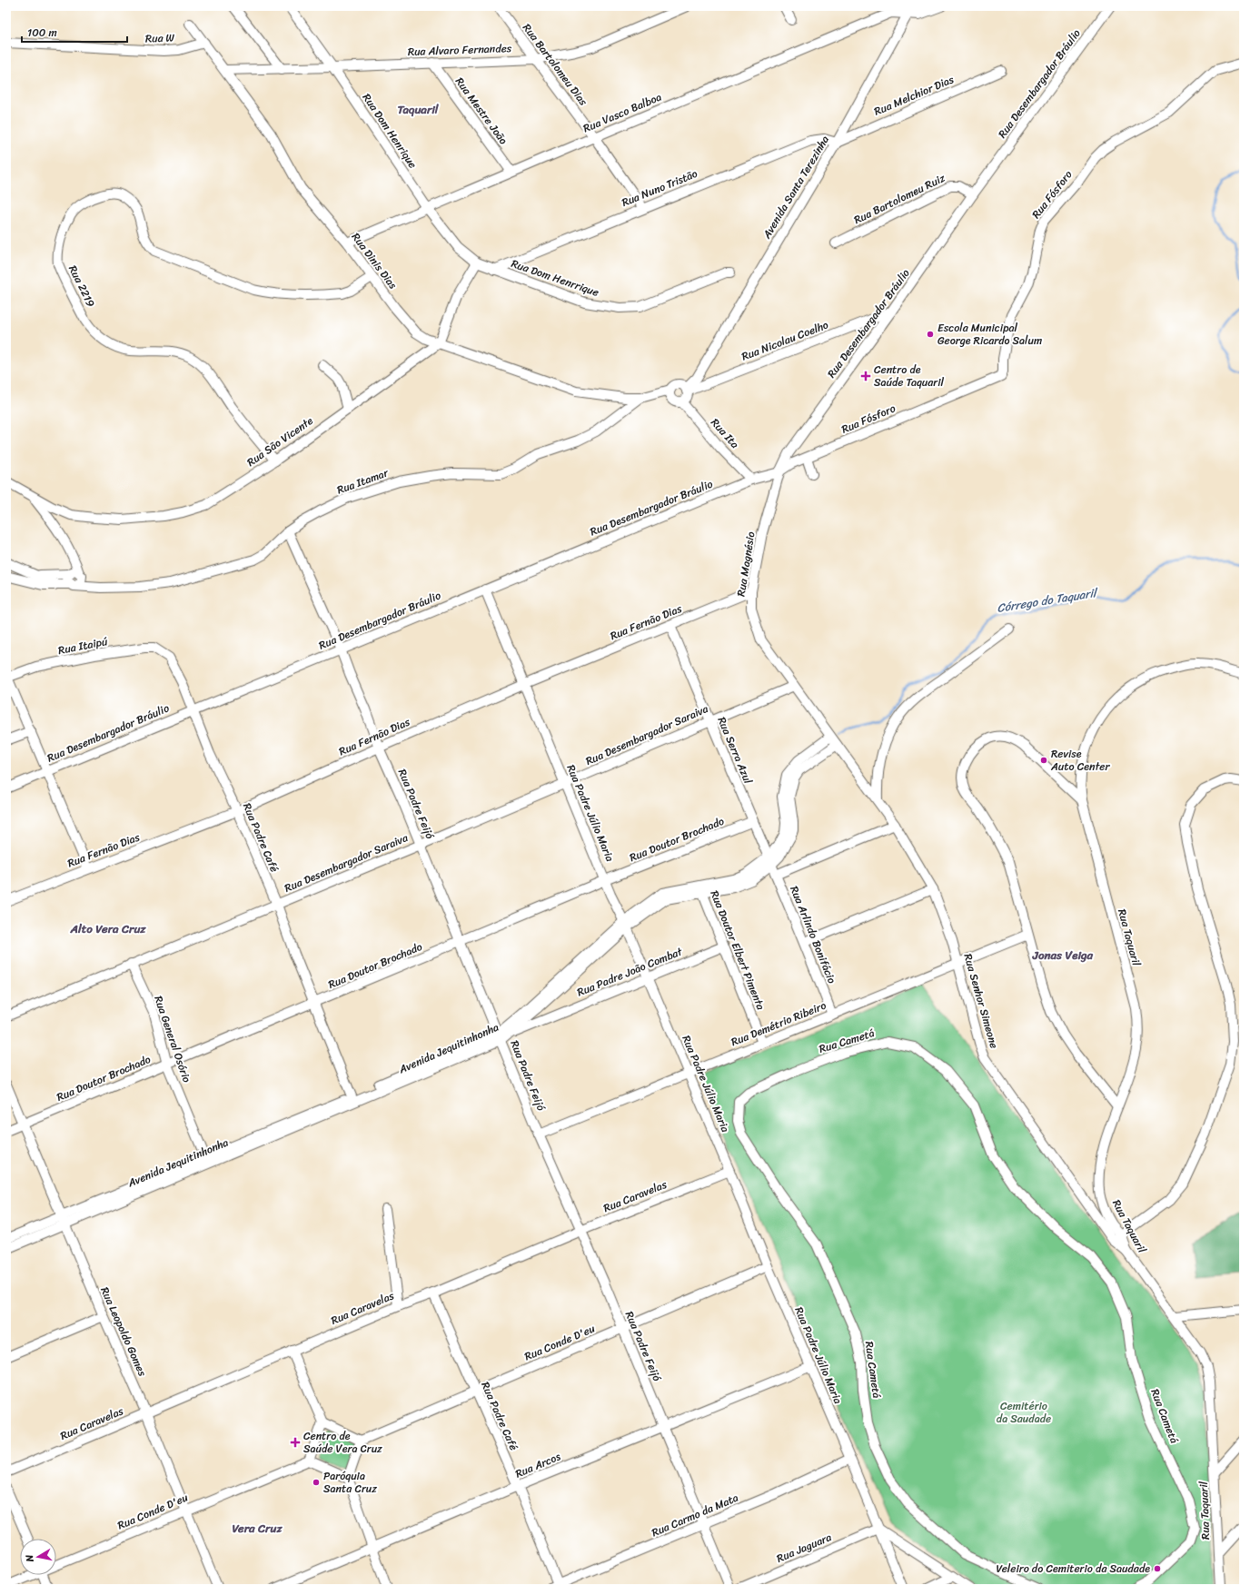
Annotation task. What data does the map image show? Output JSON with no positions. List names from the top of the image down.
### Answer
{
  "streets": {
    "street": [
      "Rua W",
      "Rua Alvaro Fernandes",
      "Rua Bartolomeu Dias",
      "Rua Desembargador Bráulio",
      "Rua Melchior Dias",
      "Rua Mestre João",
      "Rua Vasco Balboa",
      "Rua Dom Henrique",
      "Avenida Santa Terezinha",
      "Rua Nuno Tristão",
      "Rua Fósforo",
      "Rua Bartolomeu Ruiz",
      "Rua Dinis Dias",
      "Rua Dom Henrrique",
      "Rua 2219",
      "Rua Nicolau Coelho",
      "Rua Ita",
      "Rua São Vicente",
      "Rua Itamar",
      "Rua Magnésio",
      "Rua Fernão Dias",
      "Rua Itaipú",
      "Rua Desembargador Saraiva",
      "Rua Serra Azul",
      "Rua Padre Feijó",
      "Rua Padre Júlio Maria",
      "Rua Padre Café",
      "Rua Doutor Brochado",
      "Rua Arlindo Bonifácio",
      "Rua Taquaril",
      "Rua Doutor Elbert Pimenta",
      "Rua Padre João Combat",
      "Rua Senhor Simeone",
      "Rua Demétrio Ribeiro",
      "Rua General Osório",
      "Rua Cametá",
      "Avenida Jequitinhonha",
      "Rua Caravelas",
      "Rua Leopoldo Gomes",
      "Rua Conde D'eu",
      "Rua Arcos",
      "Rua Carmo da Mata",
      "Rua Jaguara"
    ]
  },
  "crossings": [
    ["Rua W", "Rua Dinis Dias"],
    ["Rua Alvaro Fernandes", "Rua Bartolomeu Dias"],
    ["Rua Alvaro Fernandes", "Rua Mestre João"],
    ["Rua Alvaro Fernandes", "Rua Dom Henrique"],
    ["Rua Alvaro Fernandes", "Rua Dinis Dias"],
    ["Rua Bartolomeu Dias", "Rua Vasco Balboa"],
    ["Rua Bartolomeu Dias", "Rua Nuno Tristão"],
    ["Rua Desembargador Bráulio", "Rua Fósforo"],
    ["Rua Desembargador Bráulio", "Rua Bartolomeu Ruiz"],
    ["Rua Desembargador Bráulio", "Rua Nicolau Coelho"],
    ["Rua Desembargador Bráulio", "Rua Ita"],
    ["Rua Desembargador Bráulio", "Rua Magnésio"],
    ["Rua Desembargador Bráulio", "Rua Padre Feijó"],
    ["Rua Desembargador Bráulio", "Rua Padre Júlio Maria"],
    ["Rua Desembargador Bráulio", "Rua Padre Café"],
    ["Rua Melchior Dias", "Avenida Santa Terezinha"],
    ["Rua Melchior Dias", "Rua Nuno Tristão"],
    ["Rua Mestre João", "Rua Vasco Balboa"],
    ["Rua Vasco Balboa", "Rua Dom Henrique"],
    ["Rua Vasco Balboa", "Avenida Santa Terezinha"],
    ["Rua Vasco Balboa", "Rua Dinis Dias"],
    ["Rua Dom Henrique", "Rua Dom Henrrique"],
    ["Avenida Santa Terezinha", "Rua Nuno Tristão"],
    ["Avenida Santa Terezinha", "Rua Dinis Dias"],
    ["Avenida Santa Terezinha", "Rua Nicolau Coelho"],
    ["Avenida Santa Terezinha", "Rua Ita"],
    ["Rua Nuno Tristão", "Rua Dom Henrrique"],
    ["Rua Fósforo", "Rua Magnésio"],
    ["Rua Dinis Dias", "Rua 2219"],
    ["Rua Dinis Dias", "Rua Nicolau Coelho"],
    ["Rua Dinis Dias", "Rua Ita"],
    ["Rua Dinis Dias", "Rua São Vicente"],
    ["Rua Dinis Dias", "Rua Itamar"],
    ["Rua 2219", "Rua São Vicente"],
    ["Rua Nicolau Coelho", "Rua Ita"],
    ["Rua Itamar", "Rua Padre Feijó"],
    ["Rua Magnésio", "Rua Fernão Dias"],
    ["Rua Magnésio", "Rua Desembargador Saraiva"],
    ["Rua Magnésio", "Rua Senhor Simeone"],
    ["Rua Magnésio", "Avenida Jequitinhonha"],
    ["Rua Fernão Dias", "Rua Serra Azul"],
    ["Rua Fernão Dias", "Rua Padre Feijó"],
    ["Rua Fernão Dias", "Rua Padre Júlio Maria"],
    ["Rua Fernão Dias", "Rua Padre Café"],
    ["Rua Itaipú", "Rua Padre Café"],
    ["Rua Desembargador Saraiva", "Rua Serra Azul"],
    ["Rua Desembargador Saraiva", "Rua Padre Feijó"],
    ["Rua Desembargador Saraiva", "Rua Padre Júlio Maria"],
    ["Rua Desembargador Saraiva", "Rua Padre Café"],
    ["Rua Desembargador Saraiva", "Rua General Osório"],
    ["Rua Serra Azul", "Rua Doutor Brochado"],
    ["Rua Serra Azul", "Rua Arlindo Bonifácio"],
    ["Rua Serra Azul", "Avenida Jequitinhonha"],
    ["Rua Padre Feijó", "Rua Doutor Brochado"],
    ["Rua Padre Feijó", "Rua Padre João Combat"],
    ["Rua Padre Feijó", "Rua Demétrio Ribeiro"],
    ["Rua Padre Feijó", "Avenida Jequitinhonha"],
    ["Rua Padre Feijó", "Rua Caravelas"],
    ["Rua Padre Feijó", "Rua Conde D'eu"],
    ["Rua Padre Feijó", "Rua Arcos"],
    ["Rua Padre Feijó", "Rua Carmo da Mata"],
    ["Rua Padre Júlio Maria", "Rua Doutor Brochado"],
    ["Rua Padre Júlio Maria", "Rua Padre João Combat"],
    ["Rua Padre Júlio Maria", "Rua Demétrio Ribeiro"],
    ["Rua Padre Júlio Maria", "Avenida Jequitinhonha"],
    ["Rua Padre Júlio Maria", "Rua Caravelas"],
    ["Rua Padre Júlio Maria", "Rua Conde D'eu"],
    ["Rua Padre Júlio Maria", "Rua Arcos"],
    ["Rua Padre Júlio Maria", "Rua Carmo da Mata"],
    ["Rua Padre Júlio Maria", "Rua Jaguara"],
    ["Rua Padre Café", "Rua Doutor Brochado"],
    ["Rua Padre Café", "Avenida Jequitinhonha"],
    ["Rua Padre Café", "Rua Caravelas"],
    ["Rua Padre Café", "Rua Conde D'eu"],
    ["Rua Padre Café", "Rua Arcos"],
    ["Rua Padre Café", "Rua Carmo da Mata"],
    ["Rua Doutor Brochado", "Rua General Osório"],
    ["Rua Doutor Brochado", "Rua Leopoldo Gomes"],
    ["Rua Arlindo Bonifácio", "Rua Demétrio Ribeiro"],
    ["Rua Arlindo Bonifácio", "Avenida Jequitinhonha"],
    ["Rua Taquaril", "Rua Senhor Simeone"],
    ["Rua Doutor Elbert Pimenta", "Rua Padre João Combat"],
    ["Rua Doutor Elbert Pimenta", "Rua Demétrio Ribeiro"],
    ["Rua Doutor Elbert Pimenta", "Avenida Jequitinhonha"],
    ["Rua Padre João Combat", "Avenida Jequitinhonha"],
    ["Rua Senhor Simeone", "Rua Demétrio Ribeiro"],
    ["Rua Senhor Simeone", "Avenida Jequitinhonha"],
    ["Rua General Osório", "Avenida Jequitinhonha"],
    ["Avenida Jequitinhonha", "Rua Leopoldo Gomes"],
    ["Rua Caravelas", "Rua Leopoldo Gomes"],
    ["Rua Leopoldo Gomes", "Rua Conde D'eu"]
  ],
  "districts": [
    "Taquaril",
    "Alto Vera Cruz",
    "Jonas Veiga",
    "Vera Cruz"
  ],
  "water": ["Córrego do Taquaril"],
  "parks": ["Cemitério da Saudade"],
  "places": {
    "other": [
      "Escola Municipal George Ricardo Salum",
      "Revise Auto Center",
      "Paróquia Santa Cruz",
      "Veleiro do Cemiterio da Saudade"
    ],
    "health": ["Centro de Saúde Taquaril", "Centro de Saúde Vera Cruz"]
  },
  "scale_bar": "100 m",
  "north": "left"
}
